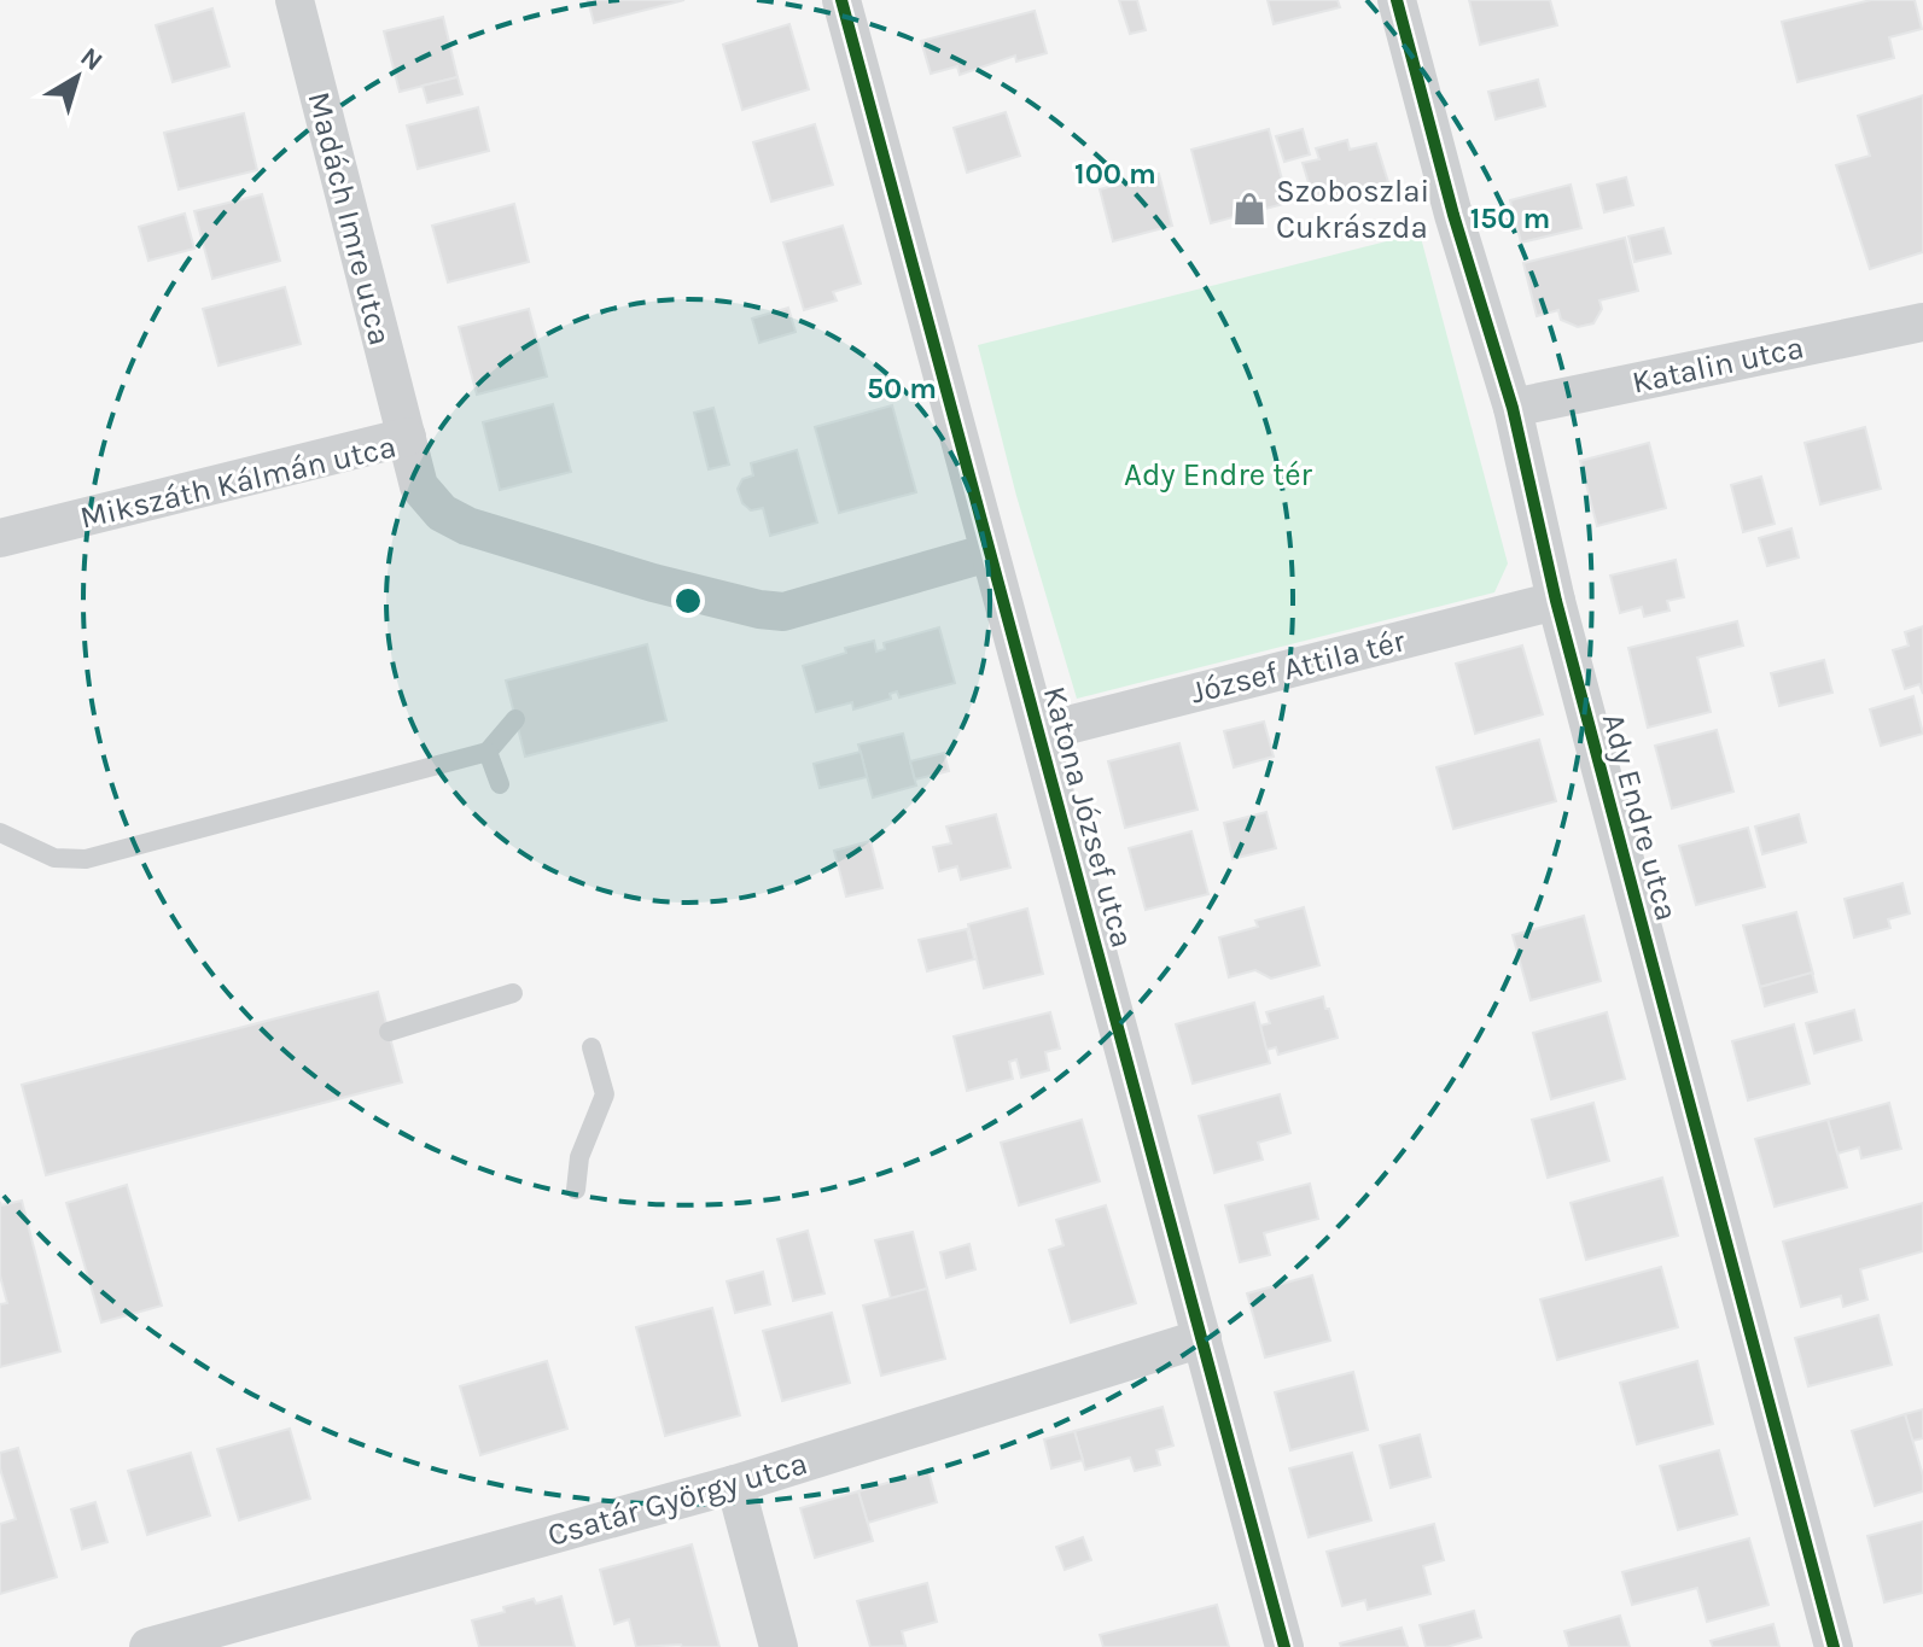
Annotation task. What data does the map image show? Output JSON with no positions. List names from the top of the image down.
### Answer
{
  "streets": {
    "street": [
      "Madách Imre utca",
      "Katalin utca",
      "Mikszáth Kálmán utca",
      "József Attila tér",
      "Katona József utca",
      "Ady Endre utca",
      "Csatár György utca"
    ]
  },
  "crossings": [
    ["Madách Imre utca", "Mikszáth Kálmán utca"],
    ["Katalin utca", "Ady Endre utca"],
    ["Mikszáth Kálmán utca", "Katona József utca"],
    ["József Attila tér", "Katona József utca"],
    ["József Attila tér", "Ady Endre utca"],
    ["Katona József utca", "Csatár György utca"]
  ],
  "parks": ["Ady Endre tér"],
  "places": {
    "shop": ["Szoboszlai Cukrászda"]
  },
  "north": "top right",
  "rings": ["100 m", "150 m", "50 m"]
}
